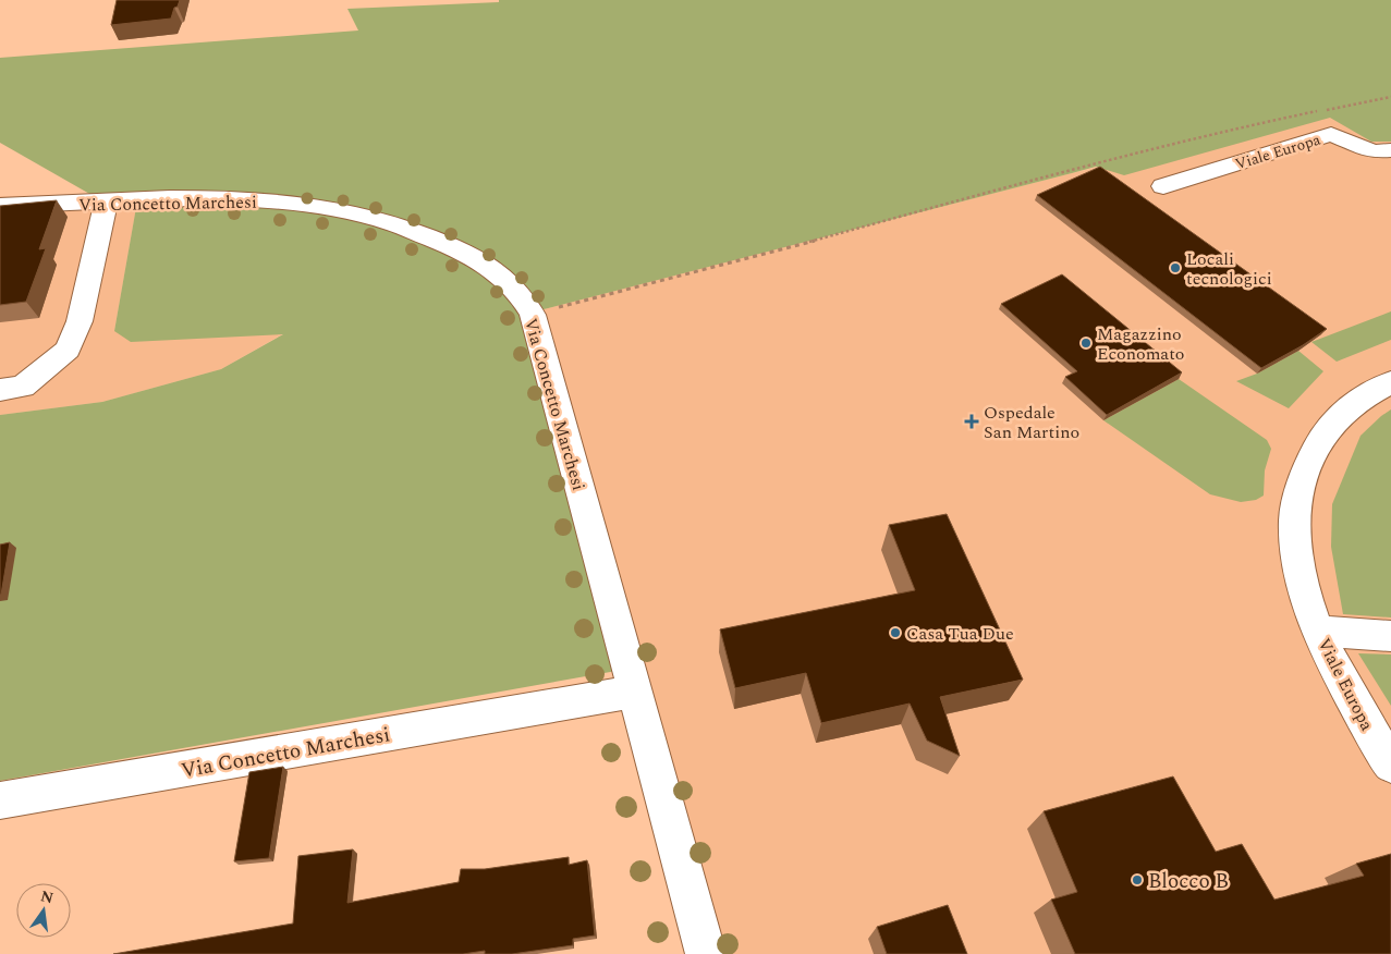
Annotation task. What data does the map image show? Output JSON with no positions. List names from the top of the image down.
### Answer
{
  "streets": {
    "street": ["Viale Europa", "Via Concetto Marchesi"]
  },
  "places": {
    "other": [
      "Locali tecnologici",
      "Magazzino Economato",
      "Casa Tua Due",
      "Blocco B"
    ],
    "health": ["Ospedale San Martino"]
  },
  "north": "top"
}
